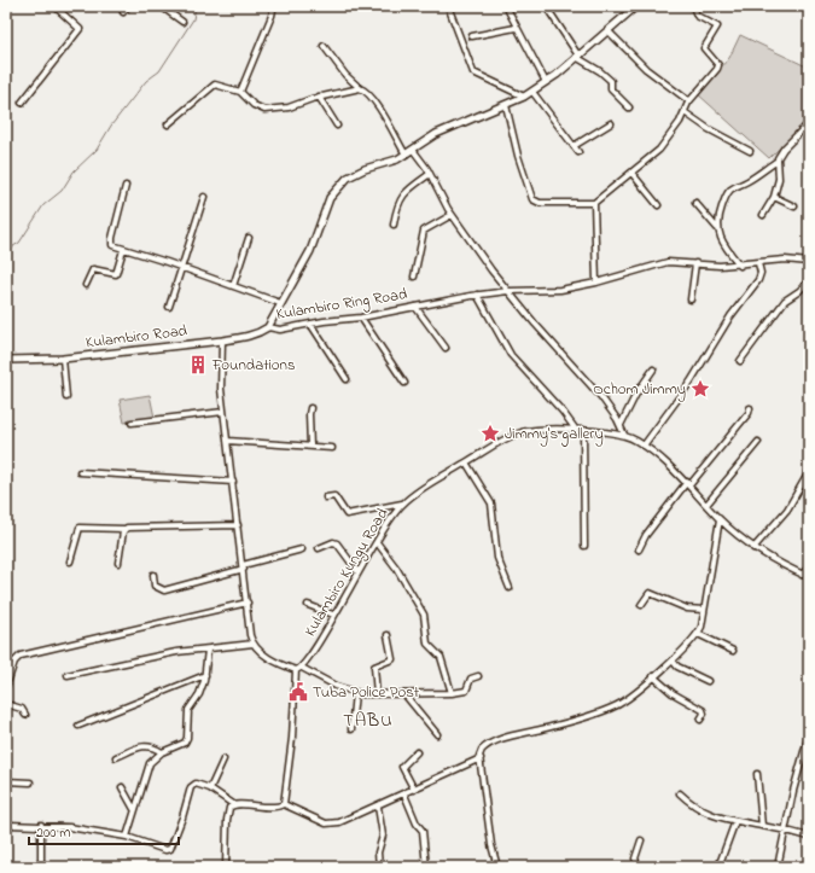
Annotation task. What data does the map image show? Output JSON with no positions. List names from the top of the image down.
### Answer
{
  "streets": {
    "street": ["Kulambiro Ring Road", "Kulambiro Road", "Kulambiro Kungu Road"]
  },
  "crossings": [
    ["Kulambiro Ring Road", "Kulambiro Road"]
  ],
  "districts": ["TABU"],
  "places": {
    "building": ["Foundations"],
    "place": ["Ochom Jimmy", "Jimmy's gallery"],
    "public building": ["Tuba Police Post"]
  },
  "scale_bar": "200 m"
}
